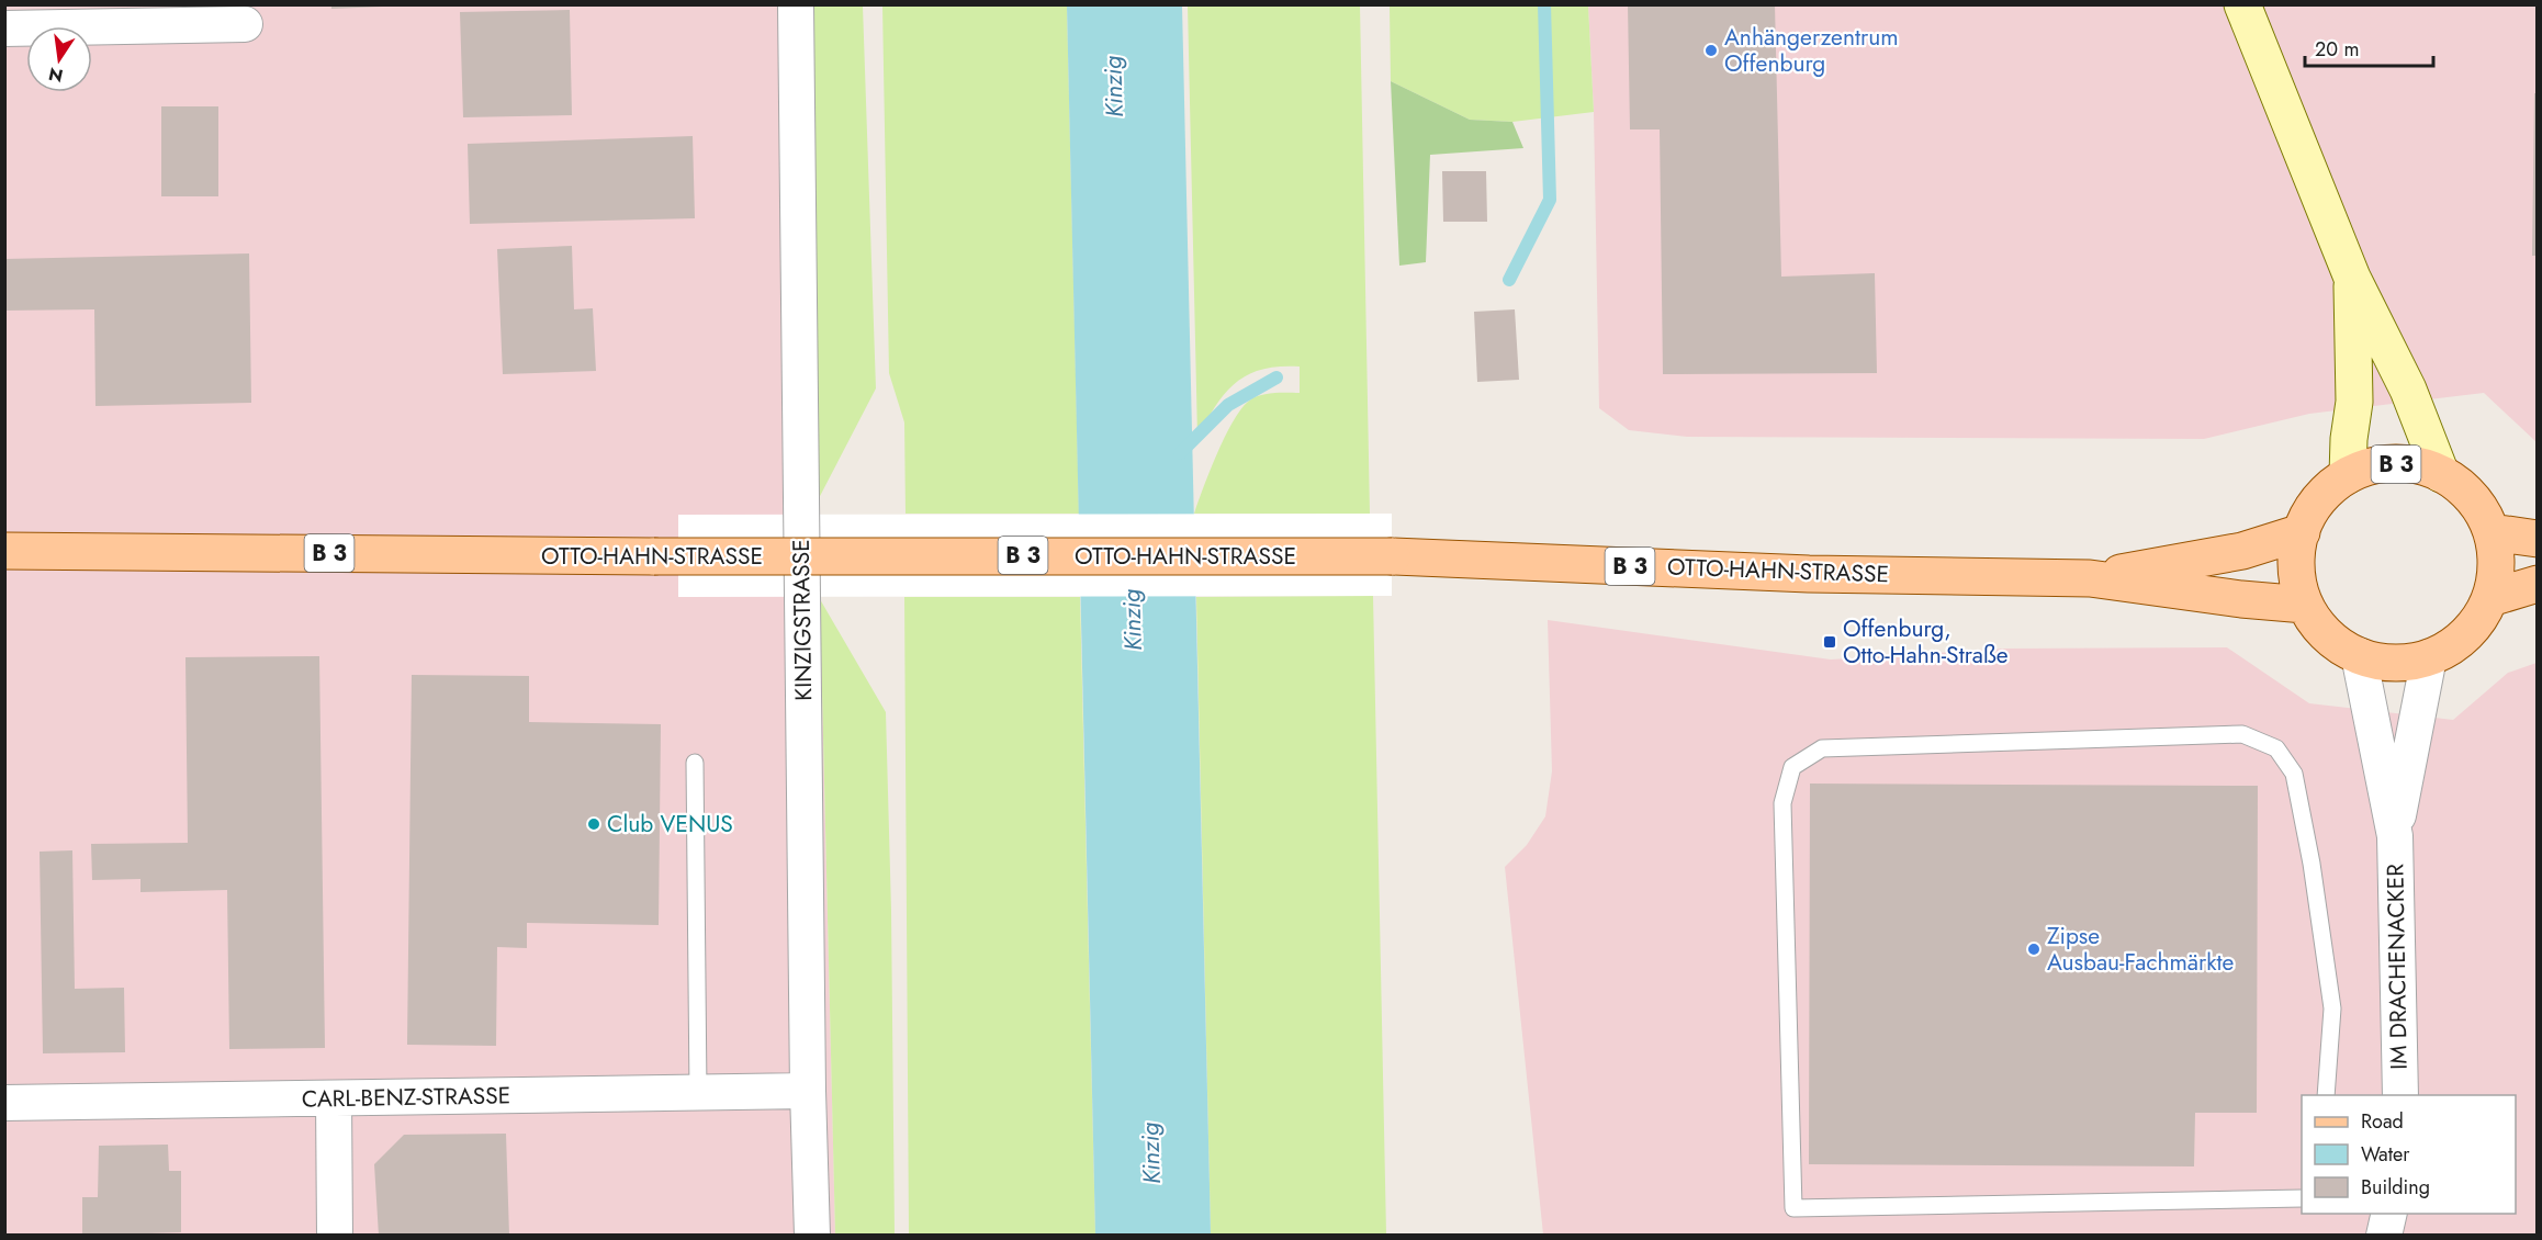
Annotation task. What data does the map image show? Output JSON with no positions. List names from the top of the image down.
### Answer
{
  "streets": {
    "main road": ["B 3", "OTTO-HAHN-STRASSE"],
    "street": ["KINZIGSTRASSE", "IM DRACHENACKER", "CARL-BENZ-STRASSE"]
  },
  "crossings": [
    ["B 3", "OTTO-HAHN-STRASSE"],
    ["B 3", "IM DRACHENACKER"],
    ["OTTO-HAHN-STRASSE", "IM DRACHENACKER"],
    ["KINZIGSTRASSE", "CARL-BENZ-STRASSE"]
  ],
  "water": ["Kinzig"],
  "places": {
    "other": ["Anhängerzentrum Offenburg", "Club VENUS", "Zipse Ausbau-Fachmärkte"],
    "transit": ["Offenburg, Otto-Hahn-Straße"]
  },
  "legend": ["Road", "Water", "Building"],
  "scale_bar": "20 m",
  "north": "bottom"
}
